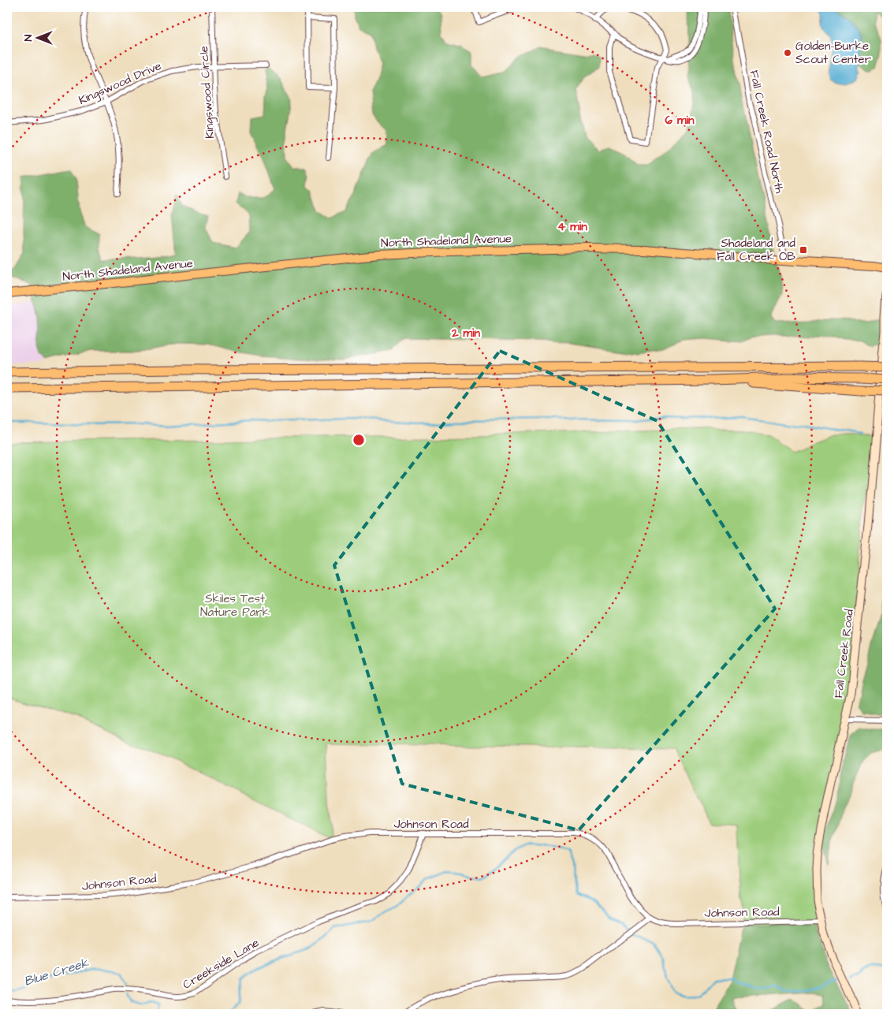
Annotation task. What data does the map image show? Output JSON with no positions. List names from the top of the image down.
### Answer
{
  "streets": {
    "main road": ["North Shadeland Avenue", "Fall Creek Road"],
    "street": [
      "Kingswood Drive",
      "Kingswood Circle",
      "Fall Creek Road North",
      "Johnson Road",
      "Creekside Lane"
    ]
  },
  "crossings": [
    ["Kingswood Drive", "Kingswood Circle"],
    ["Fall Creek Road North", "North Shadeland Avenue"],
    ["Fall Creek Road", "Johnson Road"],
    ["Johnson Road", "Creekside Lane"]
  ],
  "water": ["Blue Creek"],
  "parks": ["Skiles Test Nature Park"],
  "places": {
    "other": ["Golden-Burke Scout Center"],
    "transit": ["Shadeland and Fall Creek OB"]
  },
  "north": "left",
  "rings": ["6 min", "4 min", "2 min"]
}
